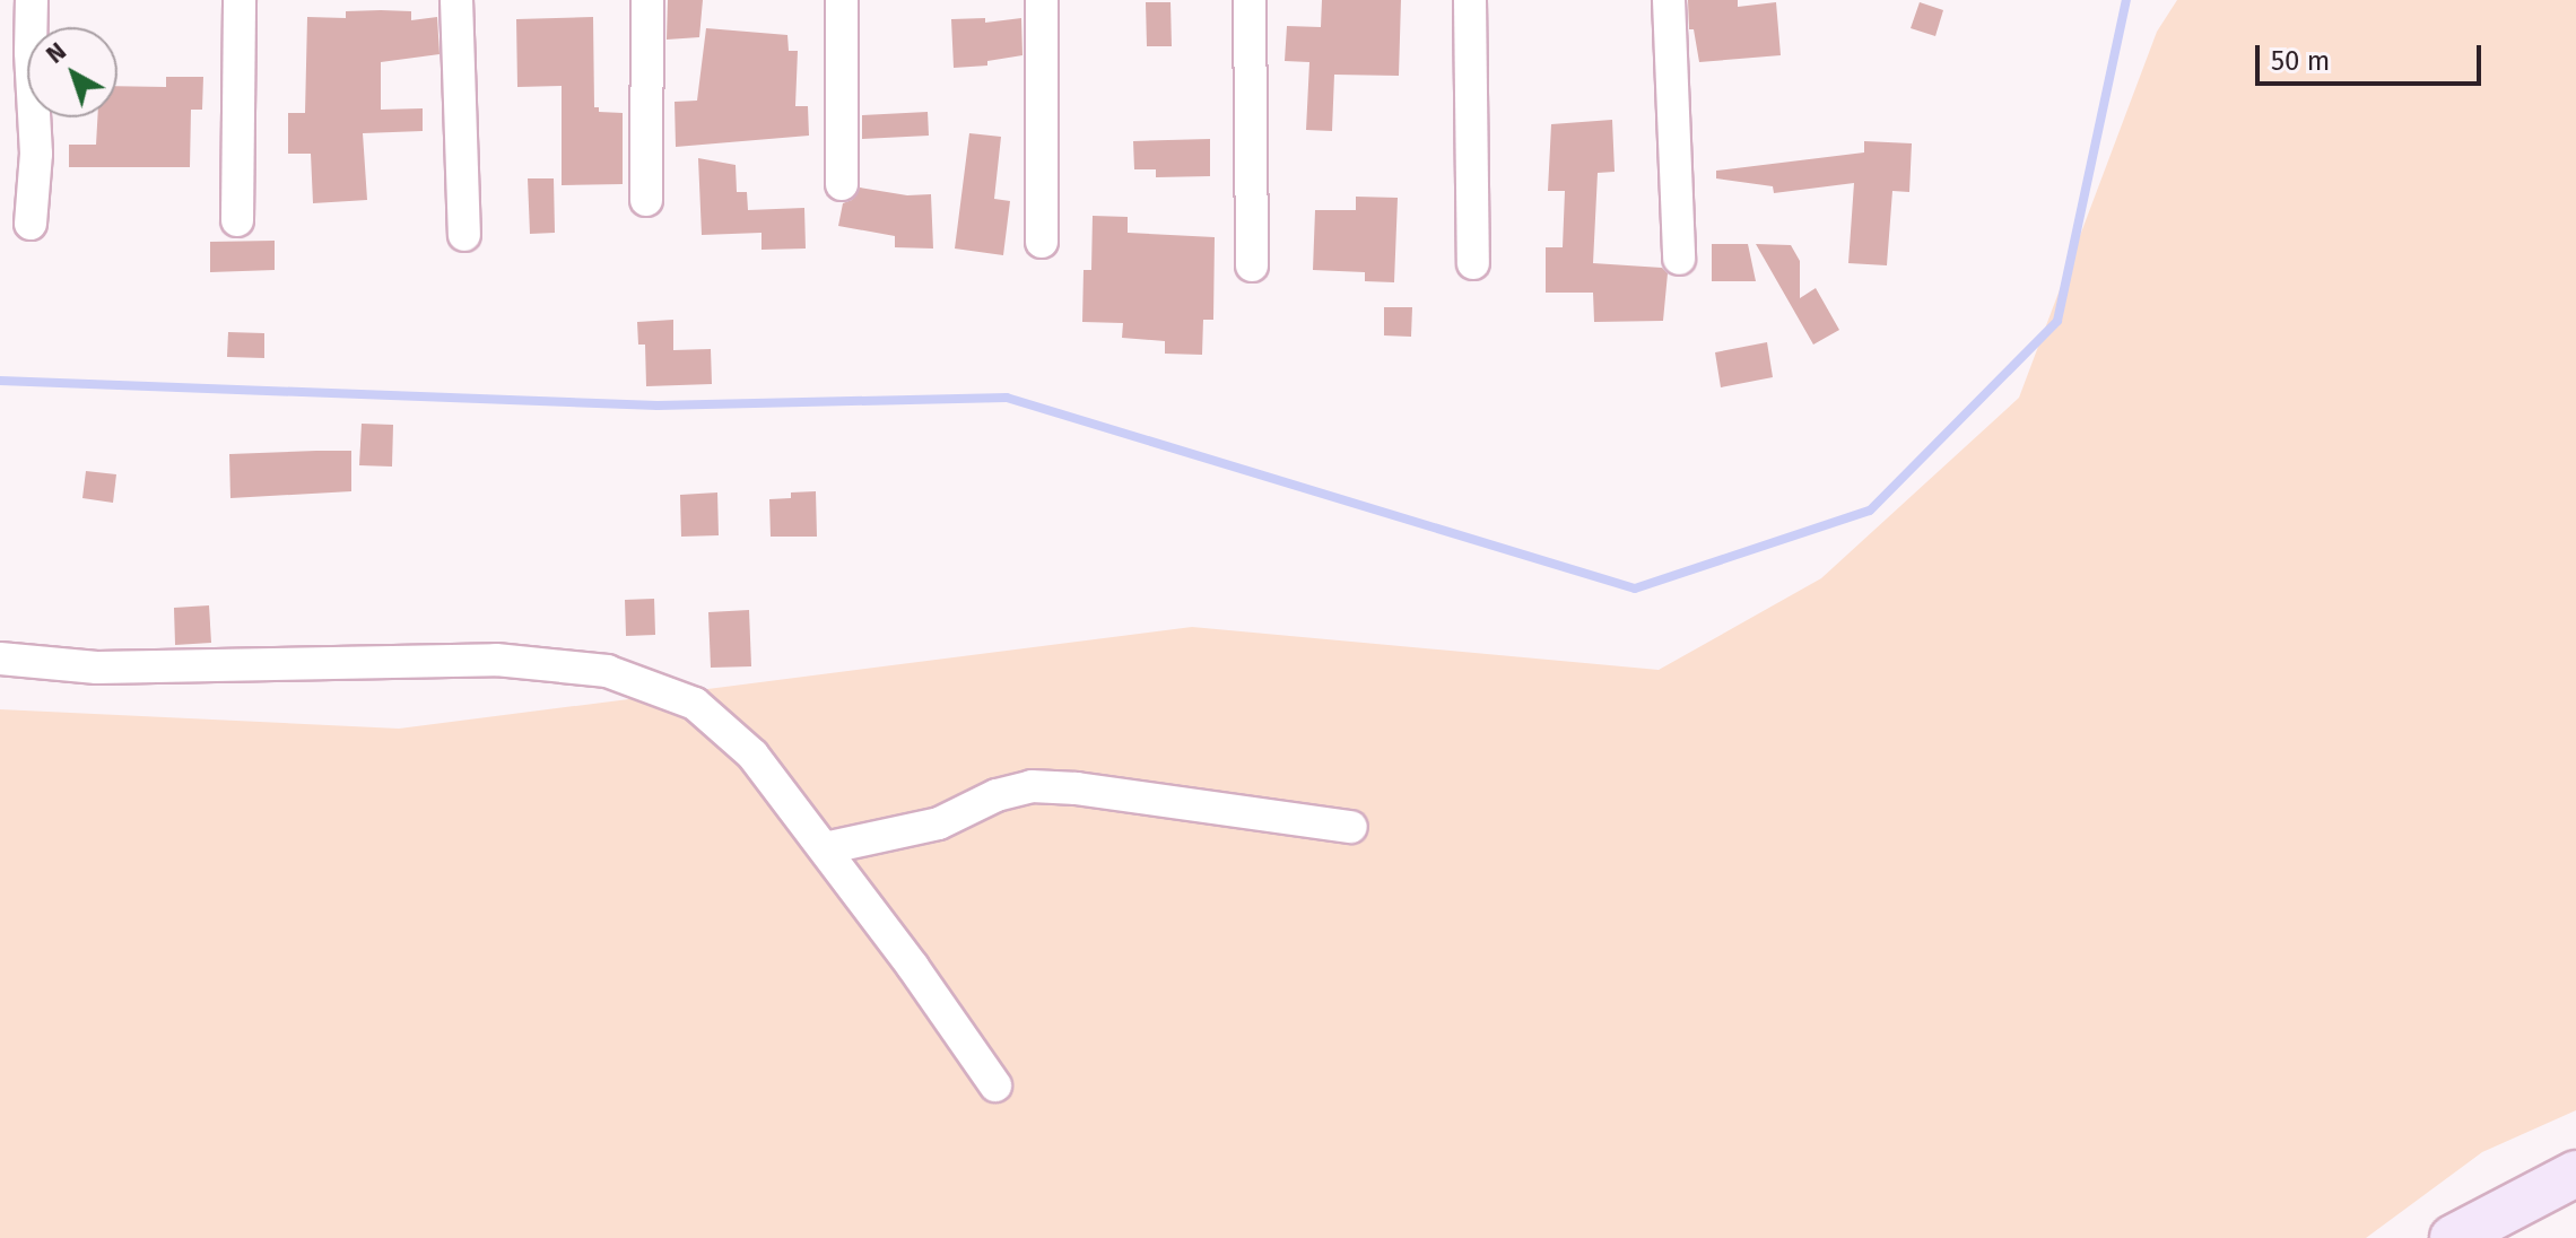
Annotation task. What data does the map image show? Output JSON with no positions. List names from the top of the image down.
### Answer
{
  "scale_bar": "50 m",
  "north": "top left"
}
